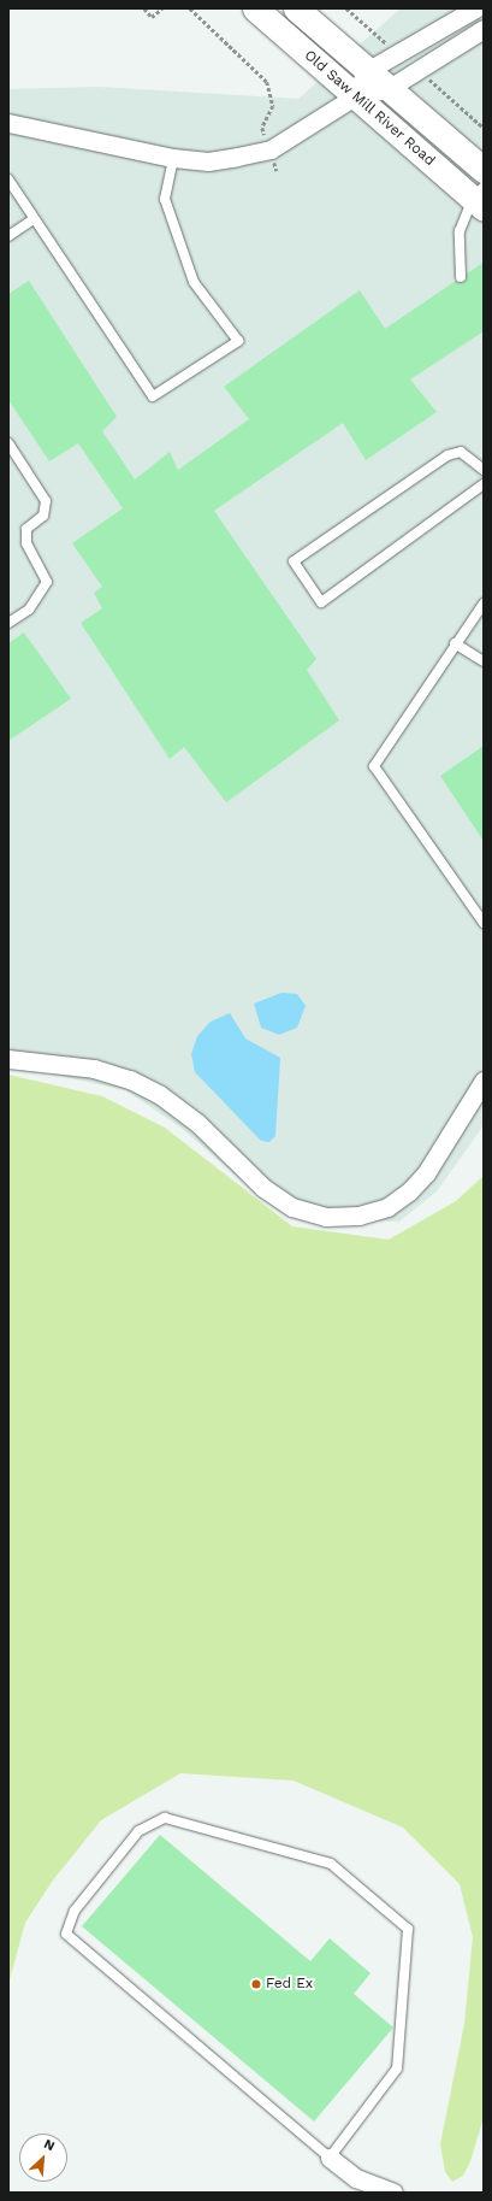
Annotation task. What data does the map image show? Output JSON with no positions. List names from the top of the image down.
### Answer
{
  "streets": {
    "street": ["Old Saw Mill River Road"]
  },
  "places": ["Fed Ex"],
  "north": "top right"
}
